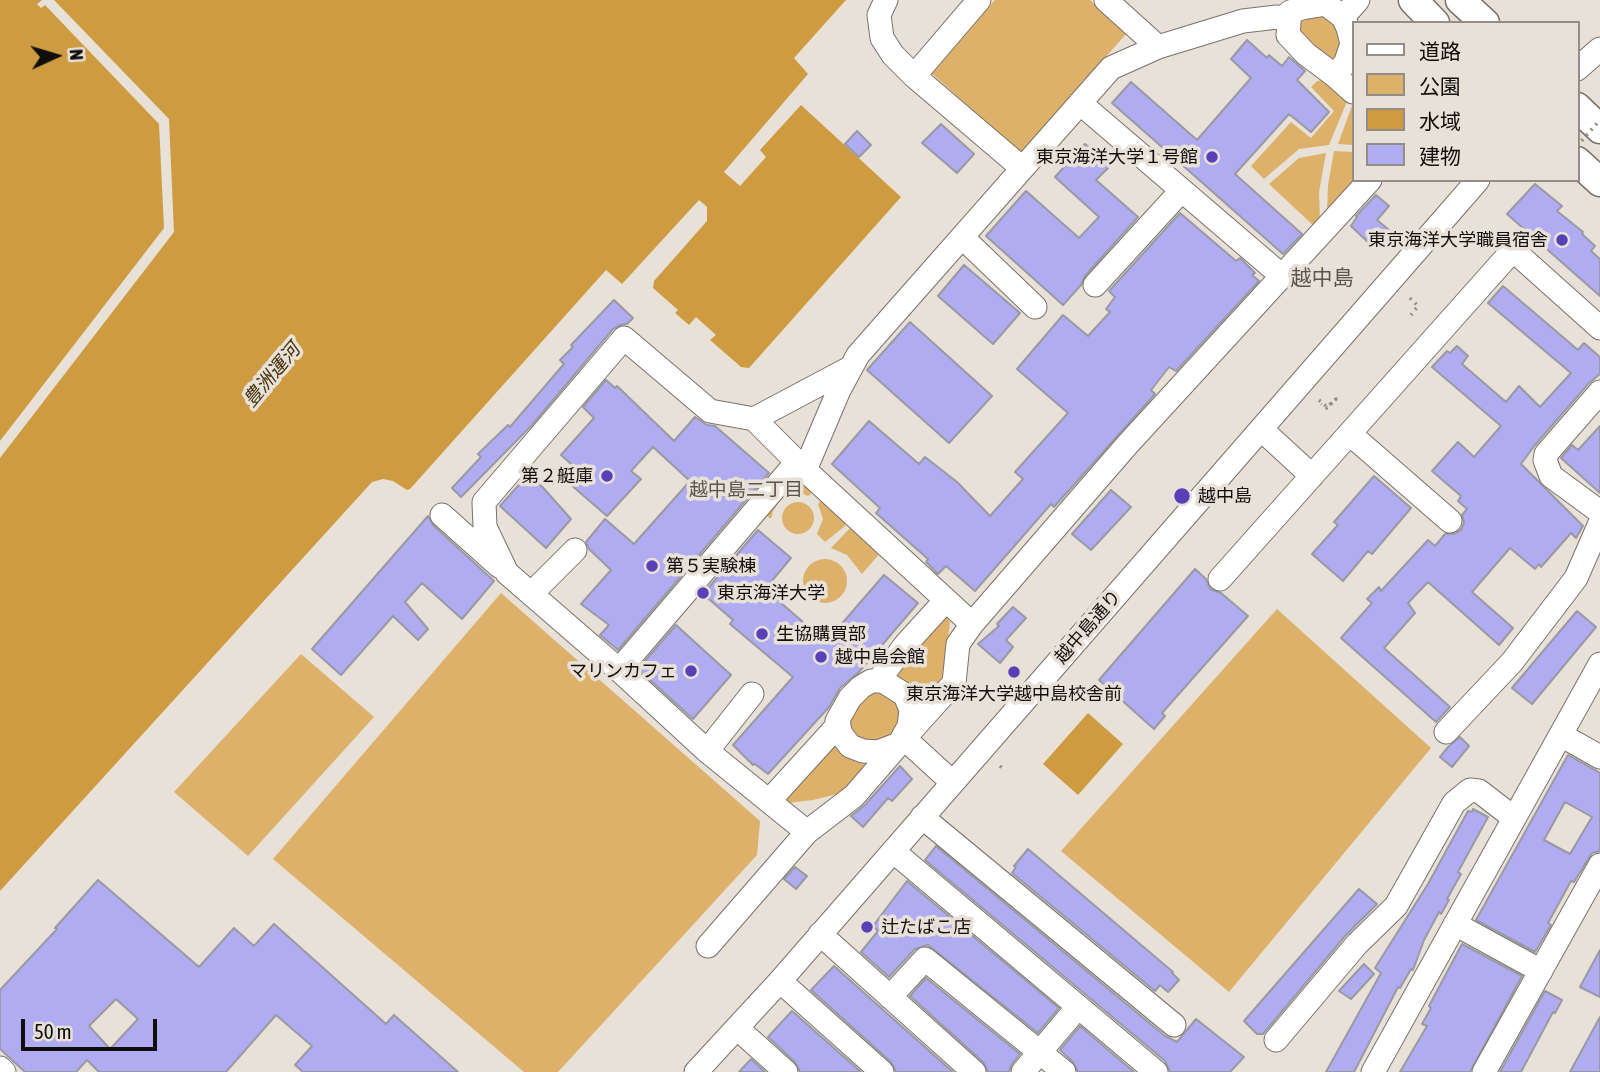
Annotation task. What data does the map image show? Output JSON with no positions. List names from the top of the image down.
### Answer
{
  "streets": {
    "street": ["越中島通り"]
  },
  "districts": ["越中島", "越中島二丁目"],
  "water": ["豊洲運河"],
  "places": [
    "東京海洋大学１号館",
    "東京海洋大学職員宿舎",
    "第２艇庫",
    "越中島",
    "第５実験棟",
    "東京海洋大学",
    "生協購買部",
    "越中島会館",
    "マリンカフェ",
    "東京海洋大学越中島校舎前",
    "辻たばこ店"
  ],
  "legend": [
    "道路",
    "公園",
    "水域",
    "建物"
  ],
  "scale_bar": "50 m",
  "north": "right"
}
